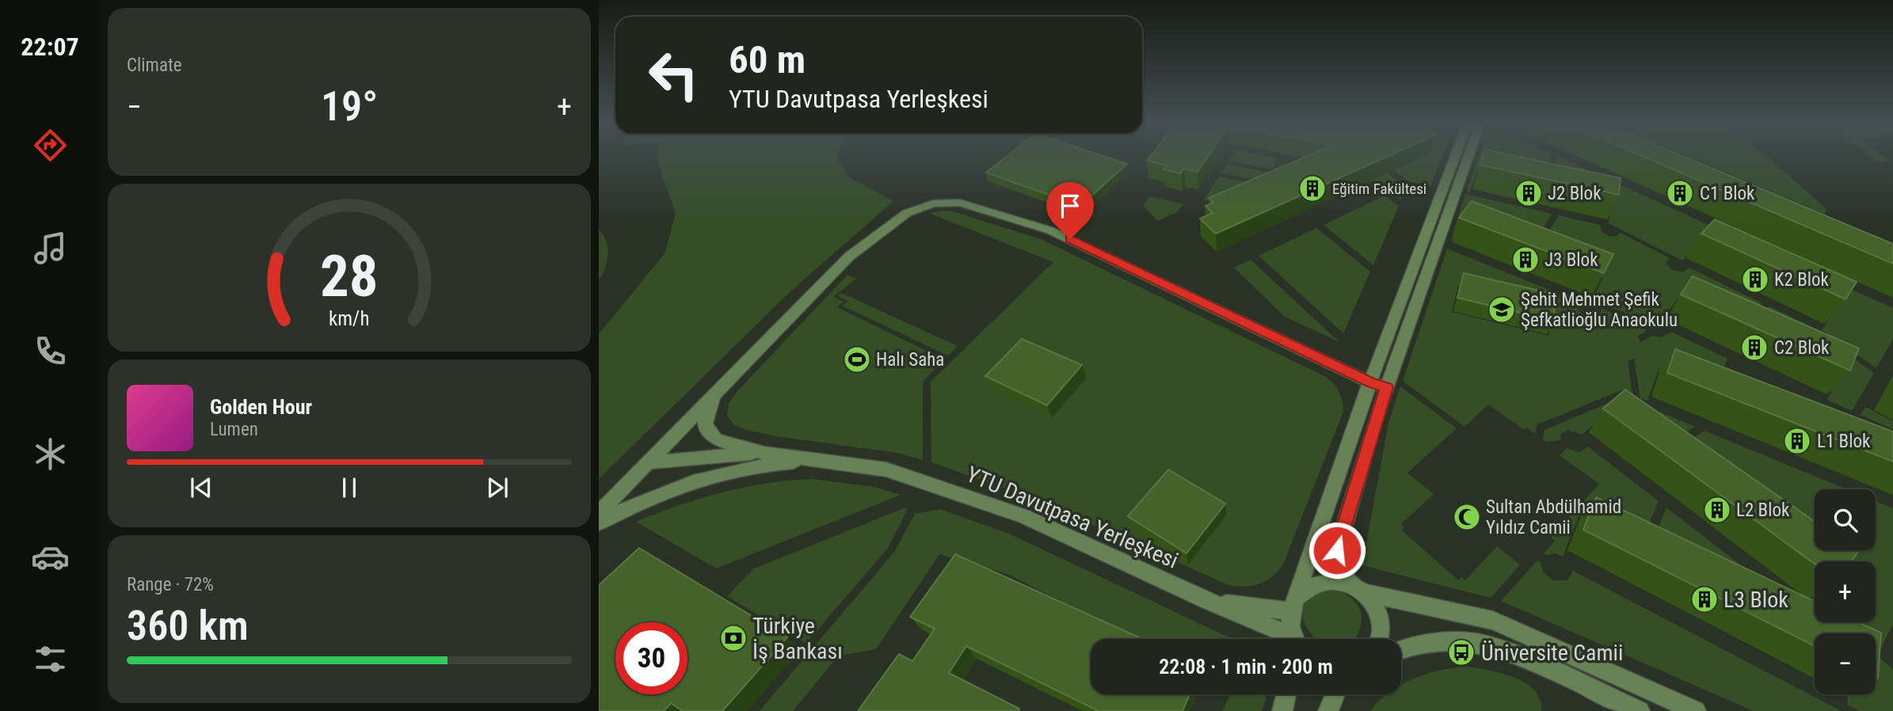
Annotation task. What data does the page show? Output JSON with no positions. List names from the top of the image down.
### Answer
{
  "streets": {
    "street": ["YTU Davutpasa Yerleşkesi"]
  },
  "places": {
    "building": [
      "Eğitim Fakültesi",
      "J2 Blok",
      "C1 Blok",
      "J3 Blok",
      "K2 Blok",
      "C2 Blok",
      "L1 Blok",
      "L2 Blok",
      "L3 Blok"
    ],
    "school or university": ["Şehit Mehmet Şefik Şefkatlioğlu Anaokulu"],
    "sports": ["Halı Saha"],
    "mosque": ["Sultan Abdülhamid Yıldız Camii"],
    "bank": ["Türkiye İş Bankası"],
    "bus stop": ["Üniversite Camii"]
  },
  "page": {
    "tabs": "22:07",
    "tile": [
      "Climate",
      ["Range · 72%", "360 km"]
    ],
    "turn": ["60 m", "YTU Davutpasa Yerleşkesi"],
    "heat": ["−", "19°", "+"],
    "song": ["Golden Hour", "Lumen"],
    "map_buttons": ["+", "−"],
    "limit": "30",
    "trip": "22:08 · 1 min · 200 m",
    "gauge": ["28", "km/h"]
  }
}
